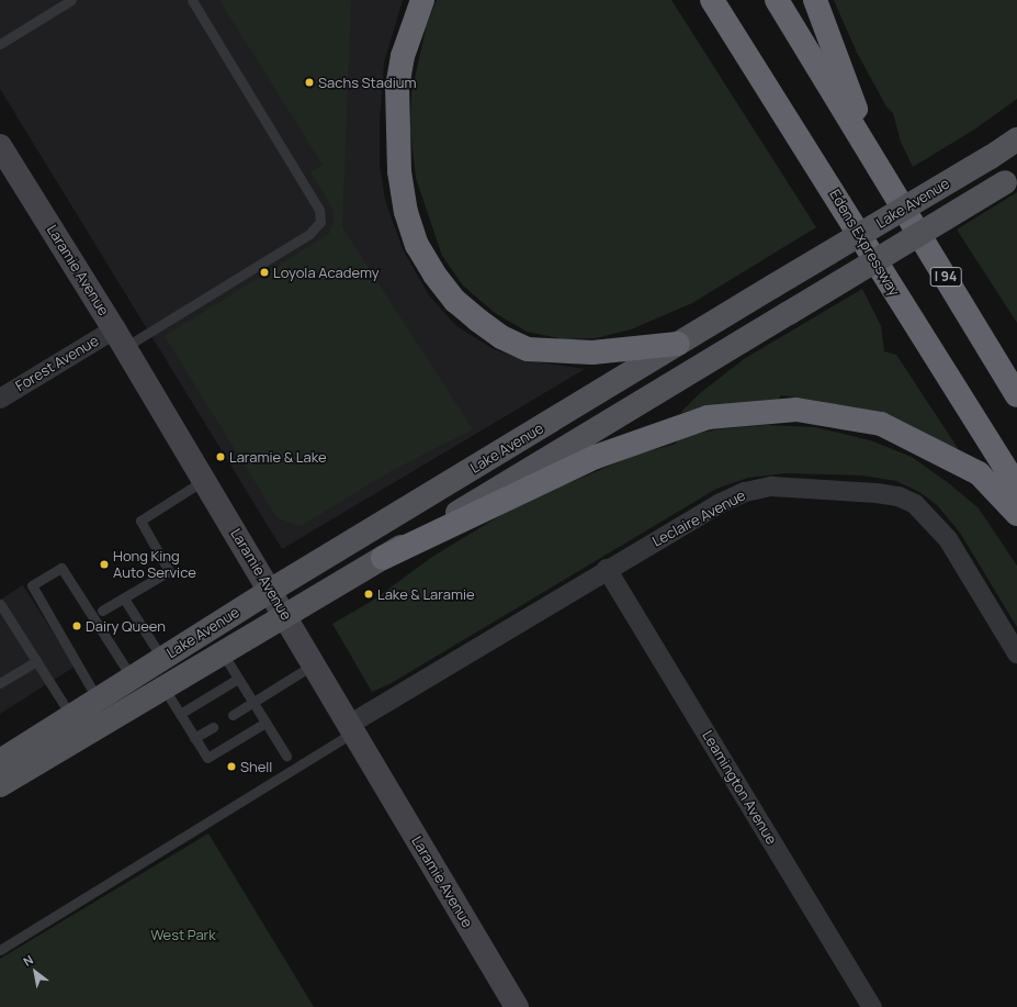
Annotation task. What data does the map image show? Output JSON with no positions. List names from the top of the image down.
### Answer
{
  "streets": {
    "highway": ["Edens Expressway", "I 94"],
    "main road": ["Lake Avenue"],
    "street": [
      "Laramie Avenue",
      "Forest Avenue",
      "Leclaire Avenue",
      "Leamington Avenue"
    ]
  },
  "crossings": [
    ["Lake Avenue", "Laramie Avenue"],
    ["Laramie Avenue", "Forest Avenue"],
    ["Laramie Avenue", "Leclaire Avenue"],
    ["Leclaire Avenue", "Leamington Avenue"]
  ],
  "parks": ["West Park"],
  "places": [
    "Sachs Stadium",
    "Loyola Academy",
    "Laramie & Lake",
    "Hong King Auto Service",
    "Lake & Laramie",
    "Dairy Queen",
    "Shell"
  ],
  "north": "top left"
}
